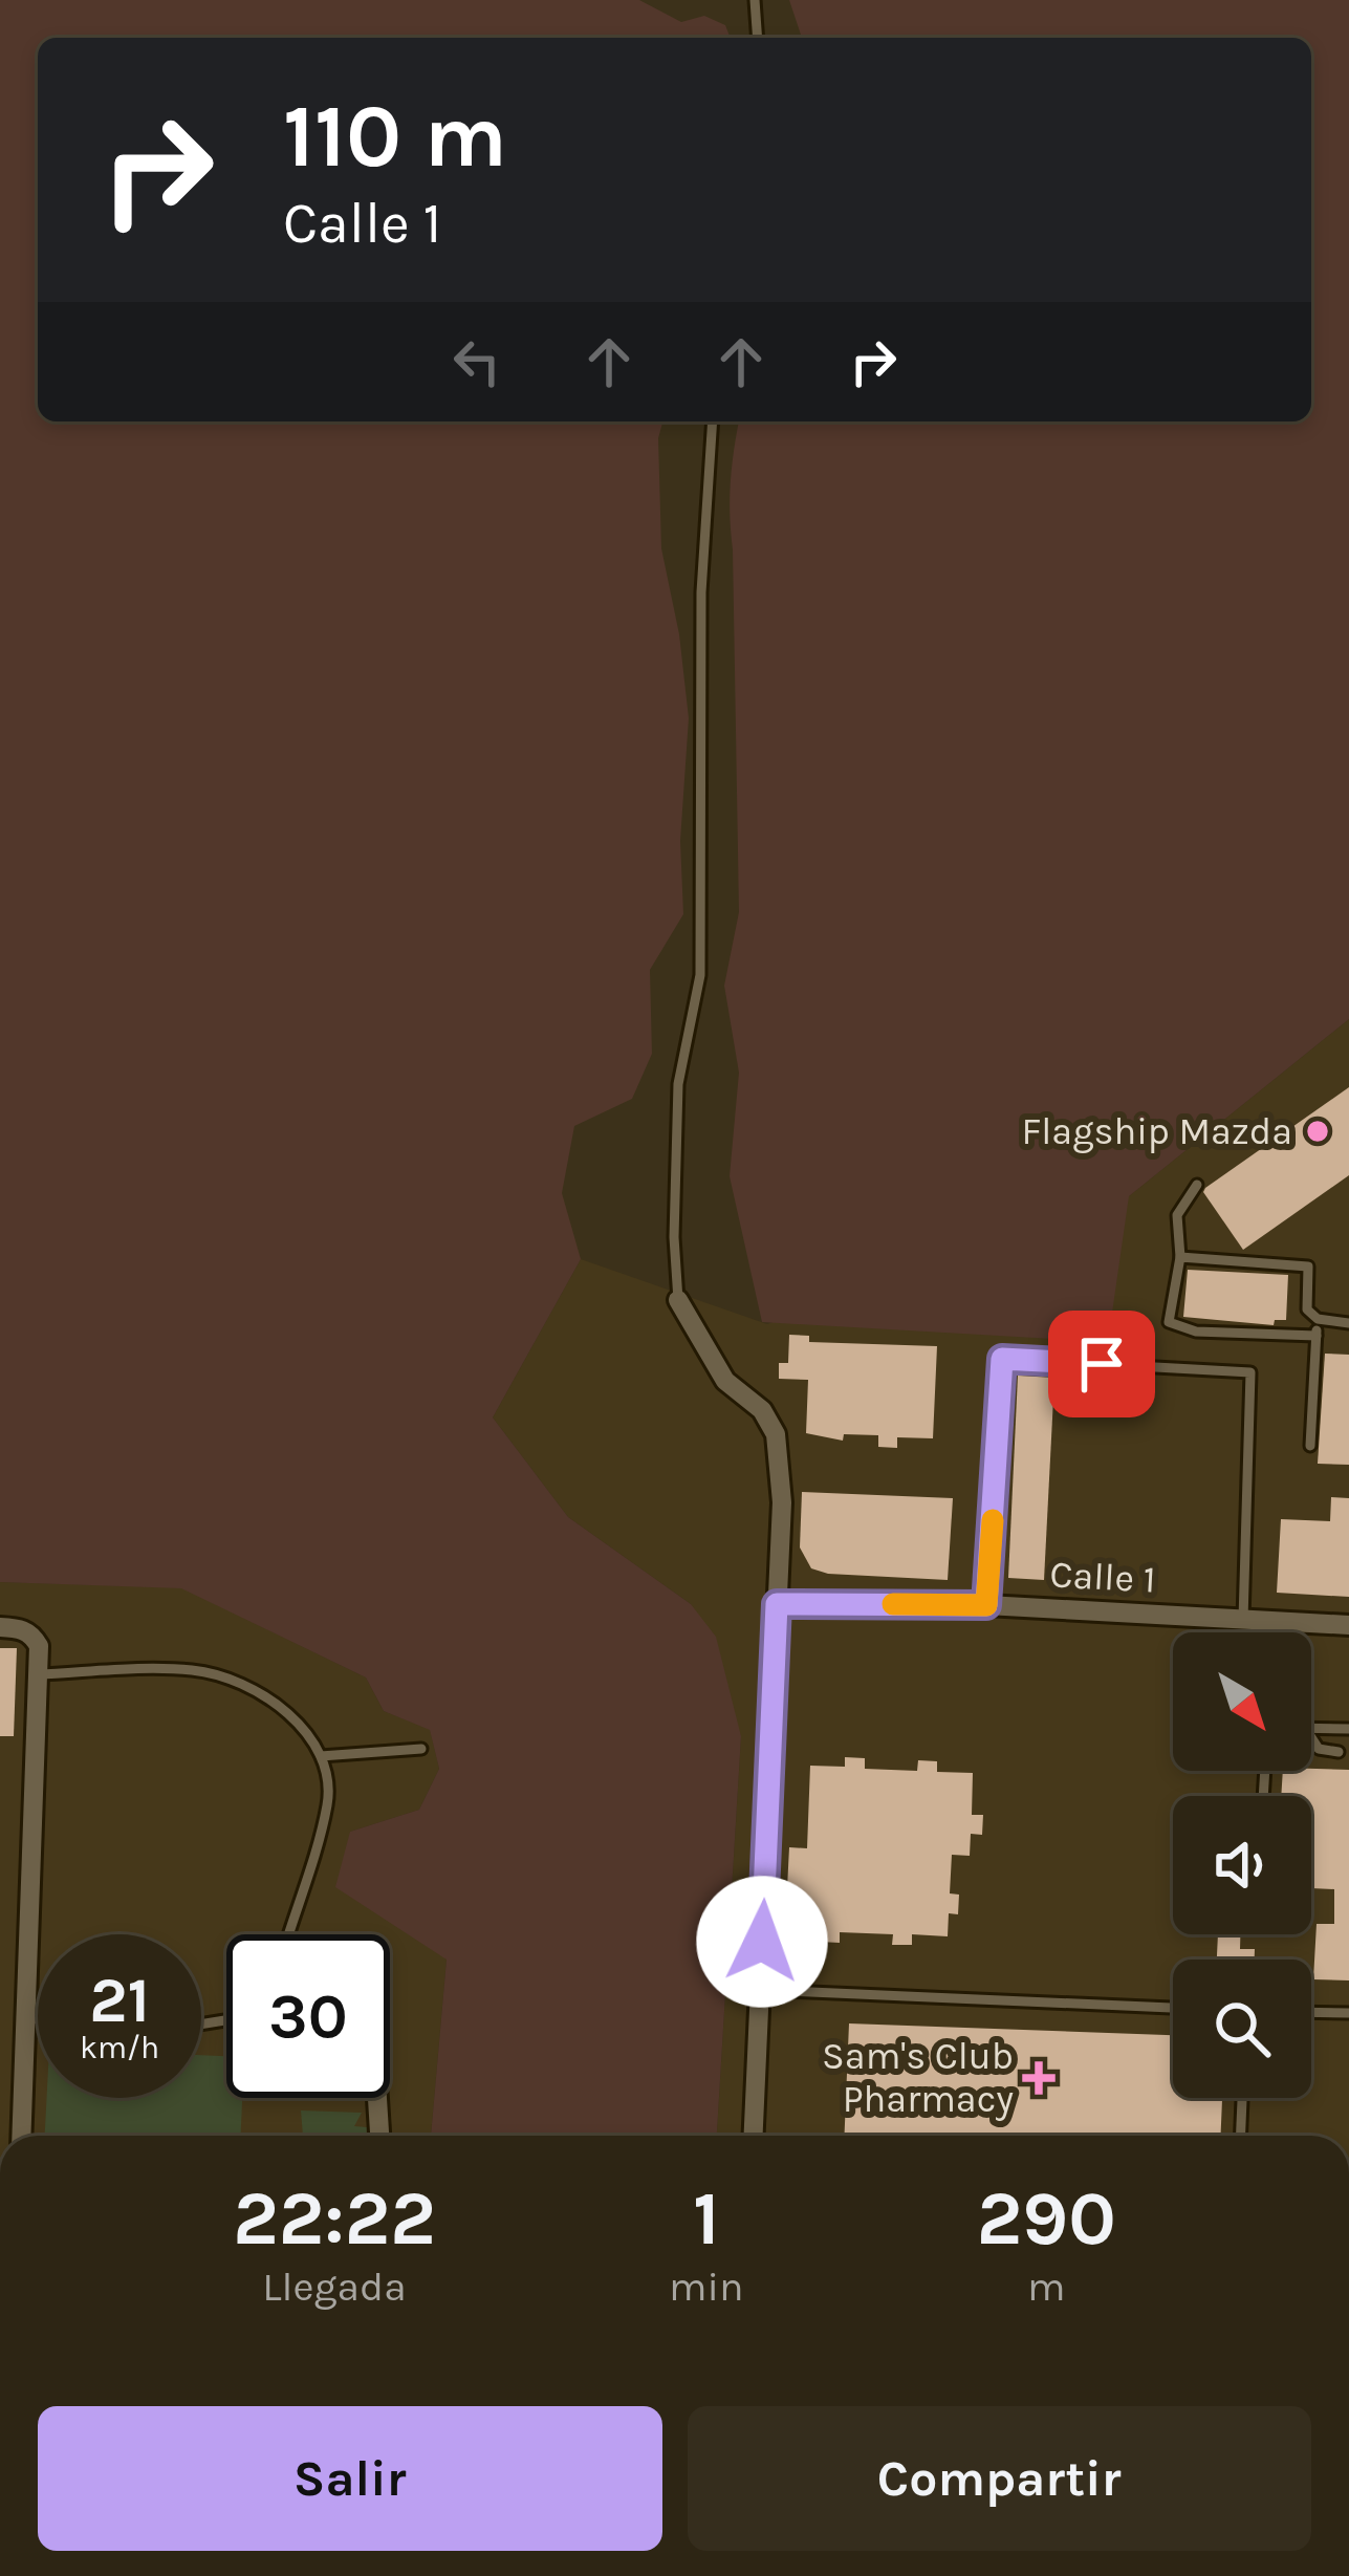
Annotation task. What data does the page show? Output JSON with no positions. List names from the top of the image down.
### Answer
{
  "streets": {
    "street": ["Calle 1"]
  },
  "places": {
    "other": ["Flagship Mazda"],
    "health": ["Sam's Club Pharmacy"]
  },
  "north": "bottom right",
  "page": {
    "turn": ["110 m", "Calle 1"],
    "speed": "21 km/h",
    "limit": "30",
    "eta": [
      "22:22",
      "Llegada",
      "1",
      "min",
      "290",
      "m"
    ],
    "buttons": ["Salir", "Compartir"]
  }
}
